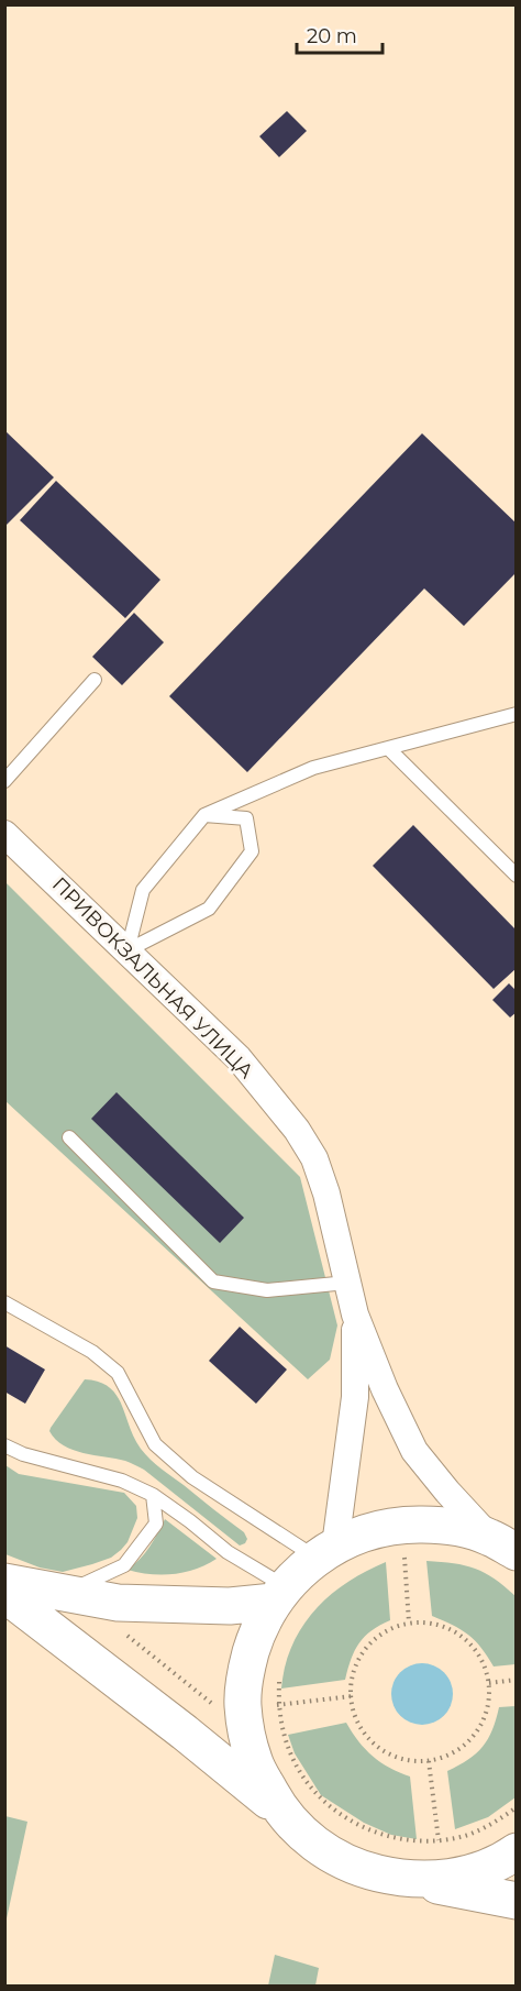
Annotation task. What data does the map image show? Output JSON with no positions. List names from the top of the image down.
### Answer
{
  "streets": {
    "street": ["ПРИВОКЗАЛЬНАЯ УЛИЦА"]
  },
  "scale_bar": "20 m"
}
